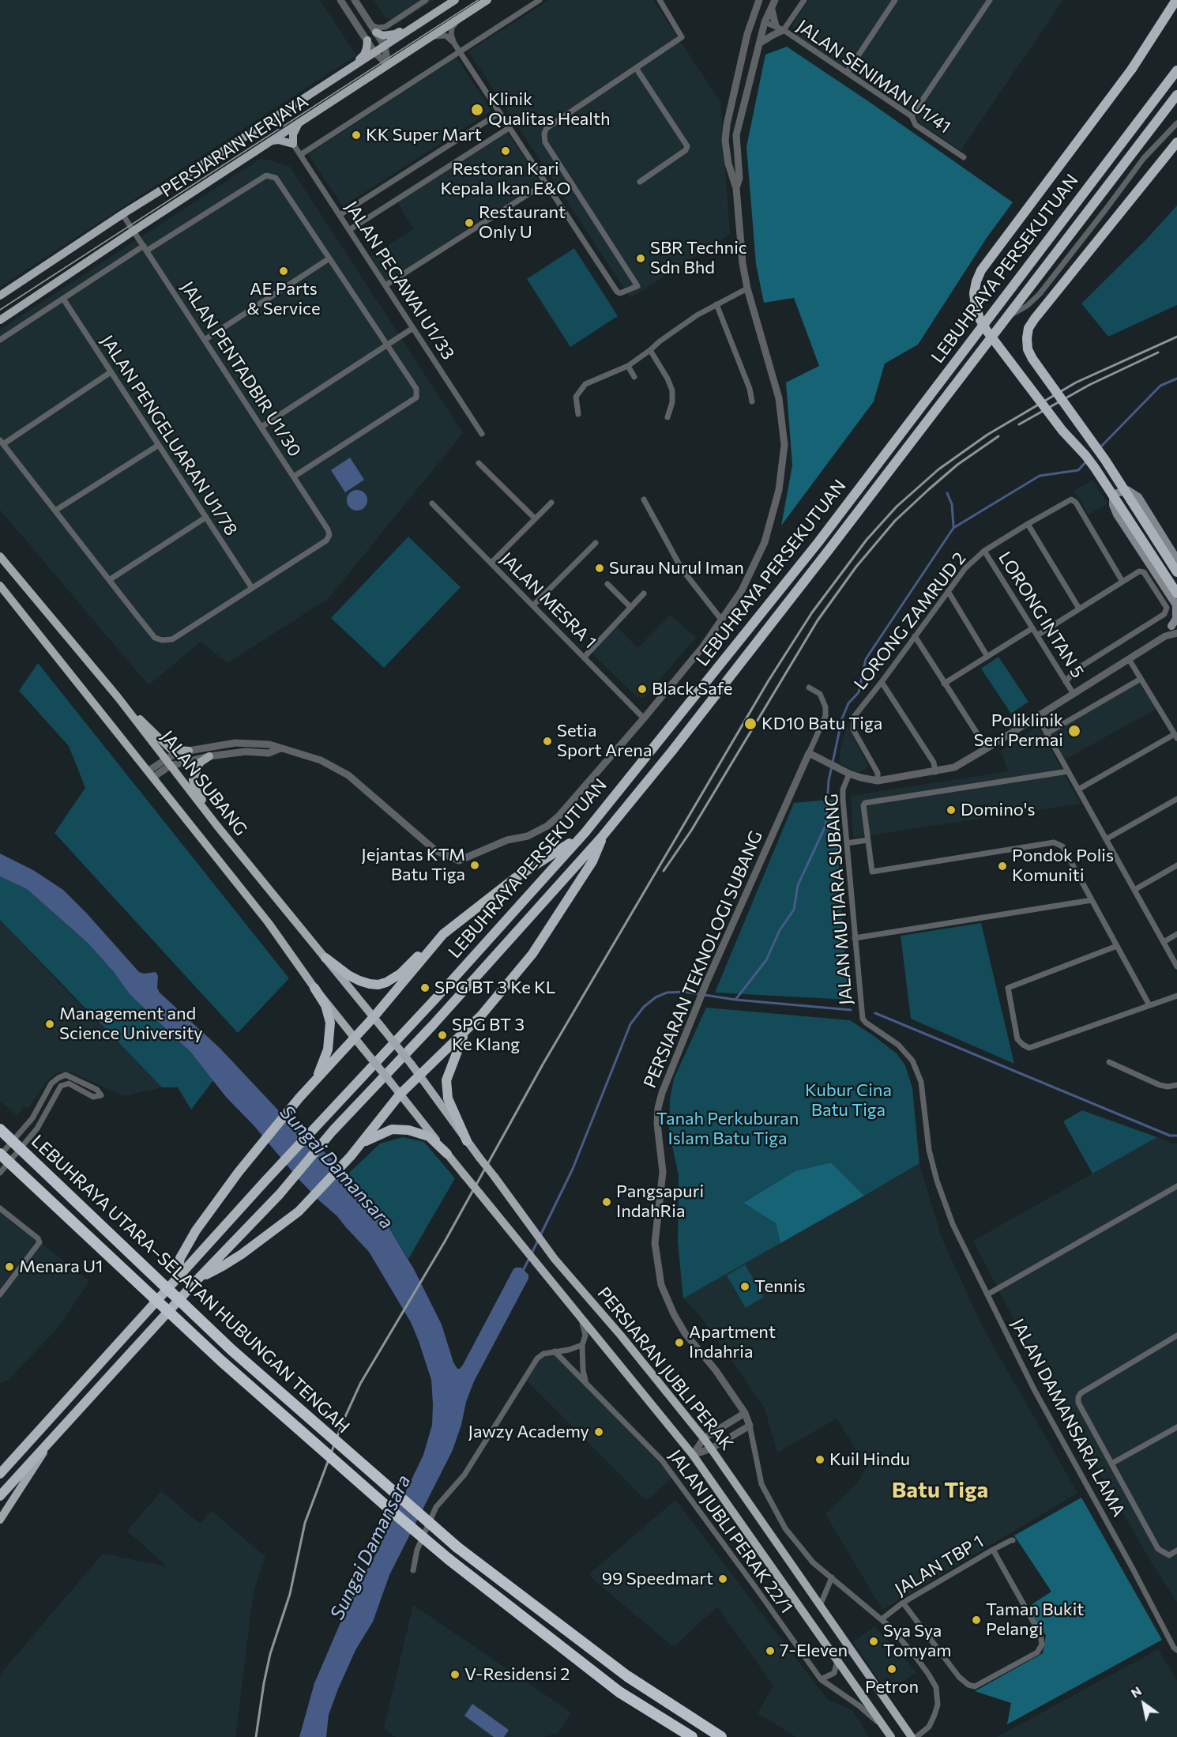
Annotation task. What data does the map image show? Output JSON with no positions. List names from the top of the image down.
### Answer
{
  "streets": {
    "highway": ["LEBUHRAYA PERSEKUTUAN", "LEBUHRAYA UTARA–SELATAN HUBUNGAN TENGAH"],
    "main road": ["PERSIARAN KERJAYA", "JALAN SUBANG", "PERSIARAN JUBLI PERAK"],
    "street": [
      "JALAN SENIMAN U1/41",
      "JALAN PEGAWAI U1/33",
      "JALAN PENTADBIR U1/30",
      "JALAN PENGELUARAN U1/78",
      "JALAN MESRA 1",
      "LORONG INTAN 5",
      "LORONG ZAMRUD 2",
      "JALAN MUTIARA SUBANG",
      "PERSIARAN TEKNOLOGI SUBANG",
      "JALAN DAMANSARA LAMA",
      "JALAN JUBLI PERAK 22/1",
      "JALAN TBP 1"
    ]
  },
  "crossings": [
    ["PERSIARAN KERJAYA", "JALAN PENTADBIR U1/30"],
    ["JALAN PENTADBIR U1/30", "JALAN PENGELUARAN U1/78"],
    ["LORONG INTAN 5", "LORONG ZAMRUD 2"],
    ["JALAN SUBANG", "PERSIARAN JUBLI PERAK"],
    ["JALAN MUTIARA SUBANG", "JALAN DAMANSARA LAMA"],
    ["PERSIARAN TEKNOLOGI SUBANG", "JALAN TBP 1"],
    ["PERSIARAN JUBLI PERAK", "JALAN JUBLI PERAK 22/1"]
  ],
  "districts": ["Batu Tiga"],
  "water": ["Sungai Damansara"],
  "parks": ["Kubur Cina Batu Tiga", "Tanah Perkuburan Islam Batu Tiga"],
  "places": [
    "Klinik Qualitas Health",
    "KK Super Mart",
    "Restoran Kari Kepala Ikan E&O",
    "Restaurant Only U",
    "SBR Technic Sdn Bhd",
    "AE Parts & Service",
    "Surau Nurul Iman",
    "Black Safe",
    "KD10 Batu Tiga",
    "Poliklinik Seri Permai",
    "Setia Sport Arena",
    "Domino's",
    "Jejantas KTM Batu Tiga",
    "Pondok Polis Komuniti",
    "SPG BT 3 Ke KL",
    "Management and Science University",
    "SPG BT 3 Ke Klang",
    "Pangsapuri IndahRia",
    "Menara U1",
    "Tennis",
    "Apartment Indahria",
    "Jawzy Academy",
    "Kuil Hindu",
    "99 Speedmart",
    "Taman Bukit Pelangi",
    "Sya Sya Tomyam",
    "7-Eleven",
    "Petron",
    "V-Residensi 2"
  ],
  "north": "top left"
}
